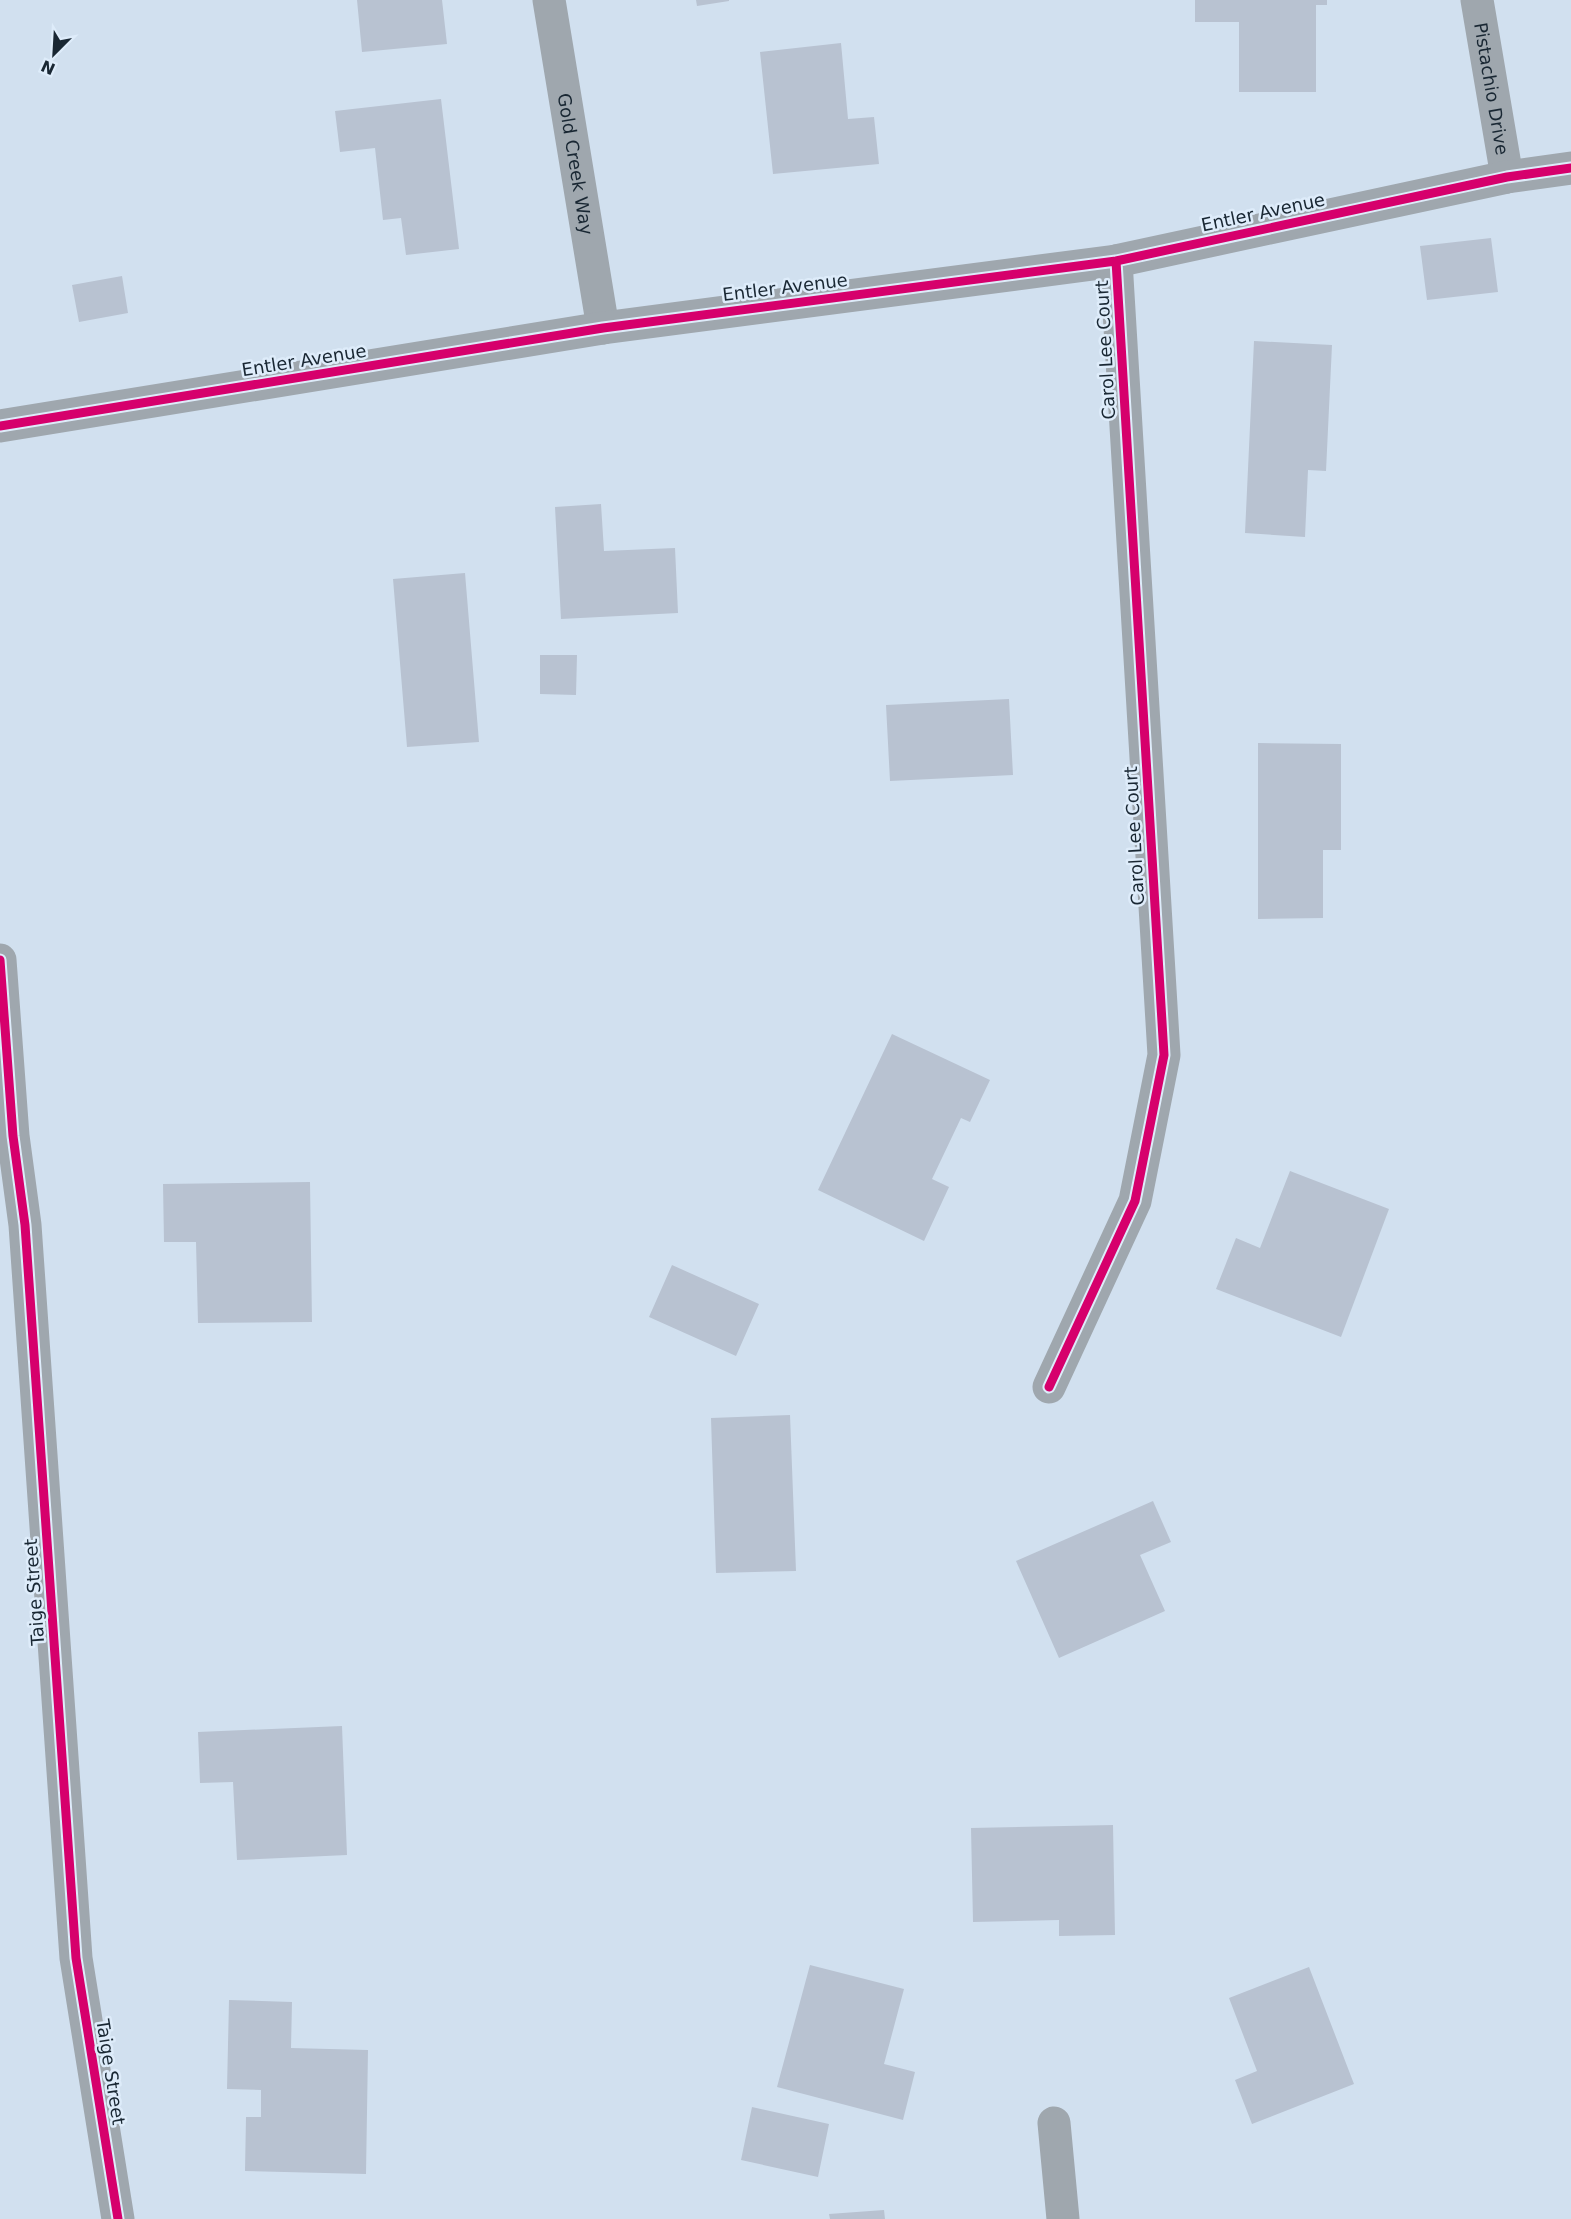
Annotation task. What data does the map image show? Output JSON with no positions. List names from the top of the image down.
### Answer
{
  "streets": {
    "street": [
      "Pistachio Drive",
      "Gold Creek Way",
      "Entler Avenue",
      "Carol Lee Court",
      "Taige Street"
    ]
  },
  "crossings": [
    ["Pistachio Drive", "Entler Avenue"],
    ["Gold Creek Way", "Entler Avenue"],
    ["Entler Avenue", "Carol Lee Court"]
  ],
  "north": "bottom left"
}
